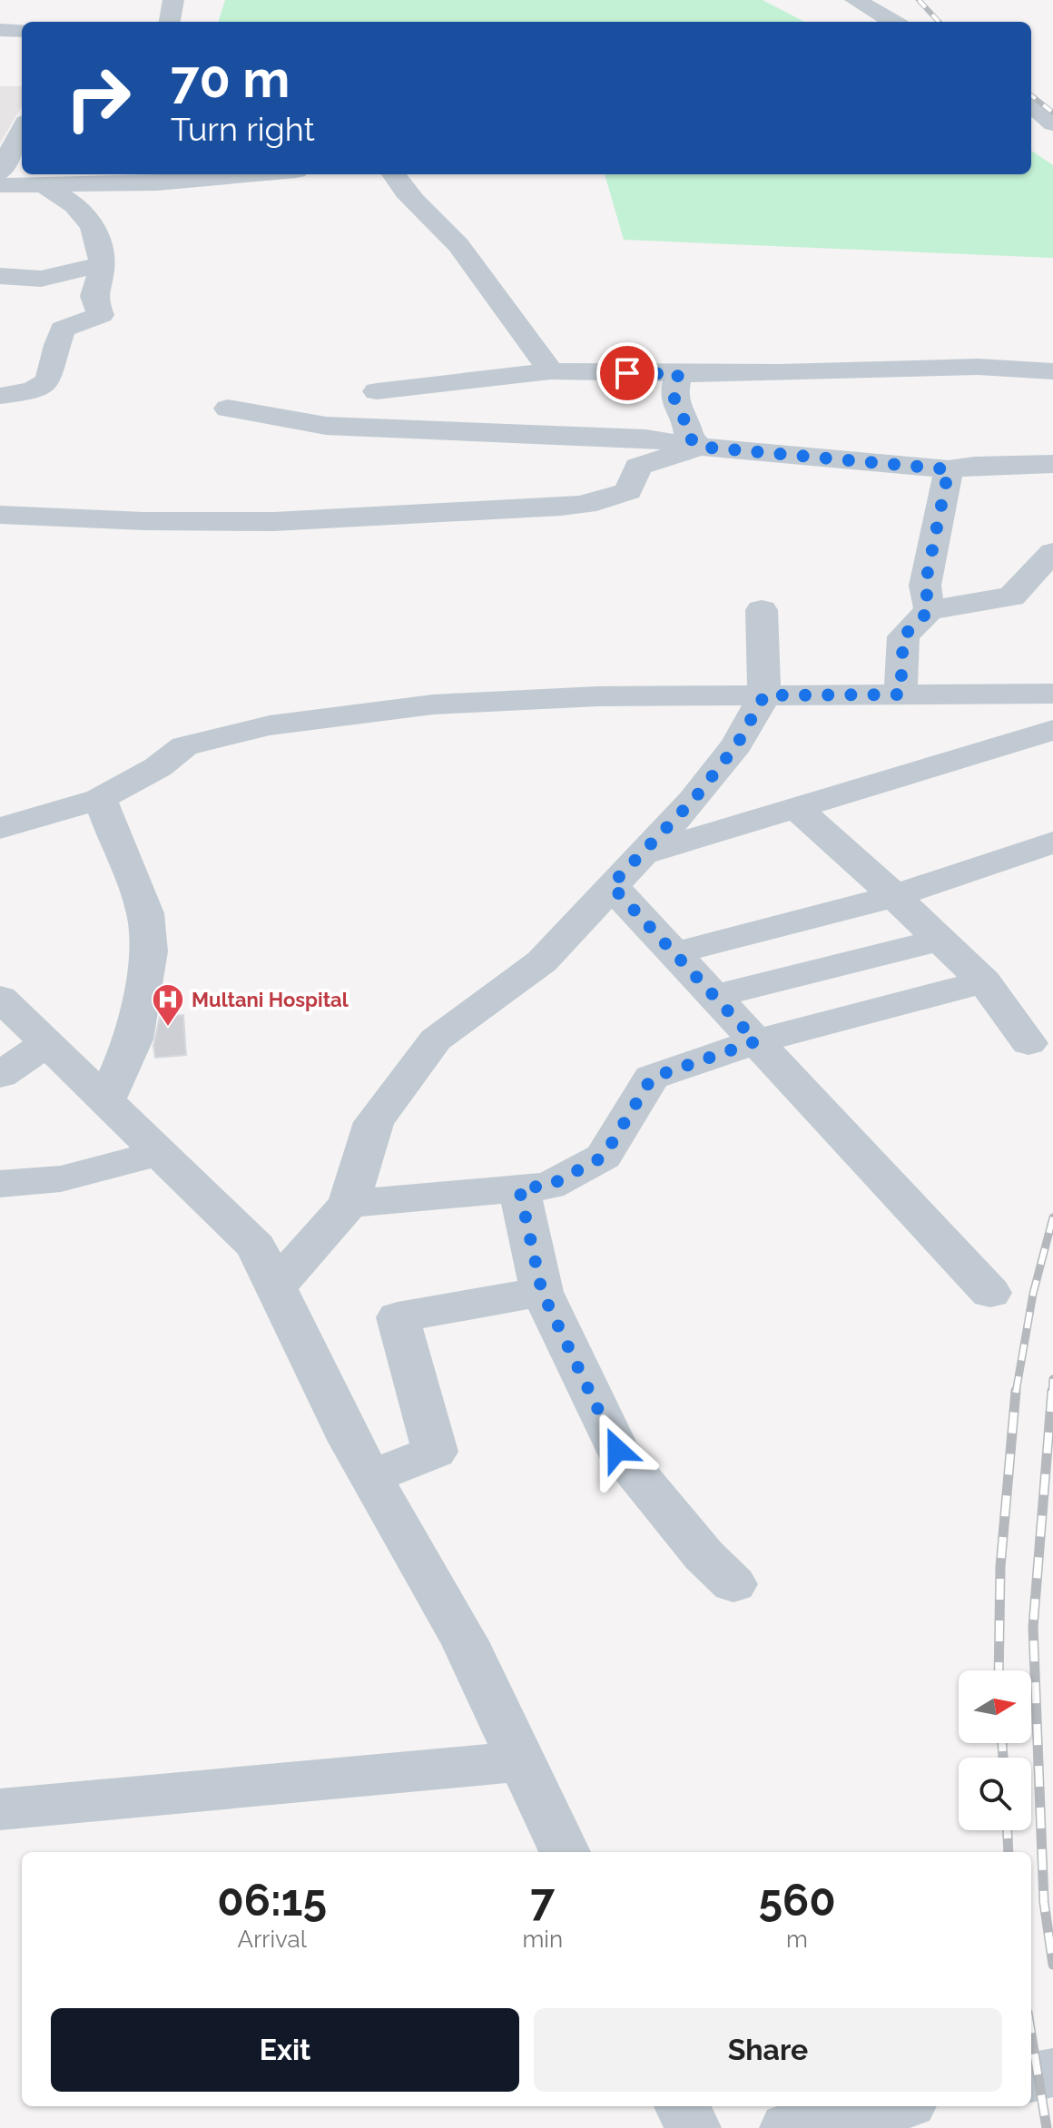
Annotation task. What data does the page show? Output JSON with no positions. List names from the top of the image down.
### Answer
{
  "places": {
    "hospital": ["Multani Hospital"]
  },
  "north": "right",
  "page": {
    "turn": ["70 m", "Turn right"],
    "eta": [
      "06:15",
      "Arrival",
      "7",
      "min",
      "560",
      "m"
    ],
    "buttons": ["Exit", "Share"]
  }
}
